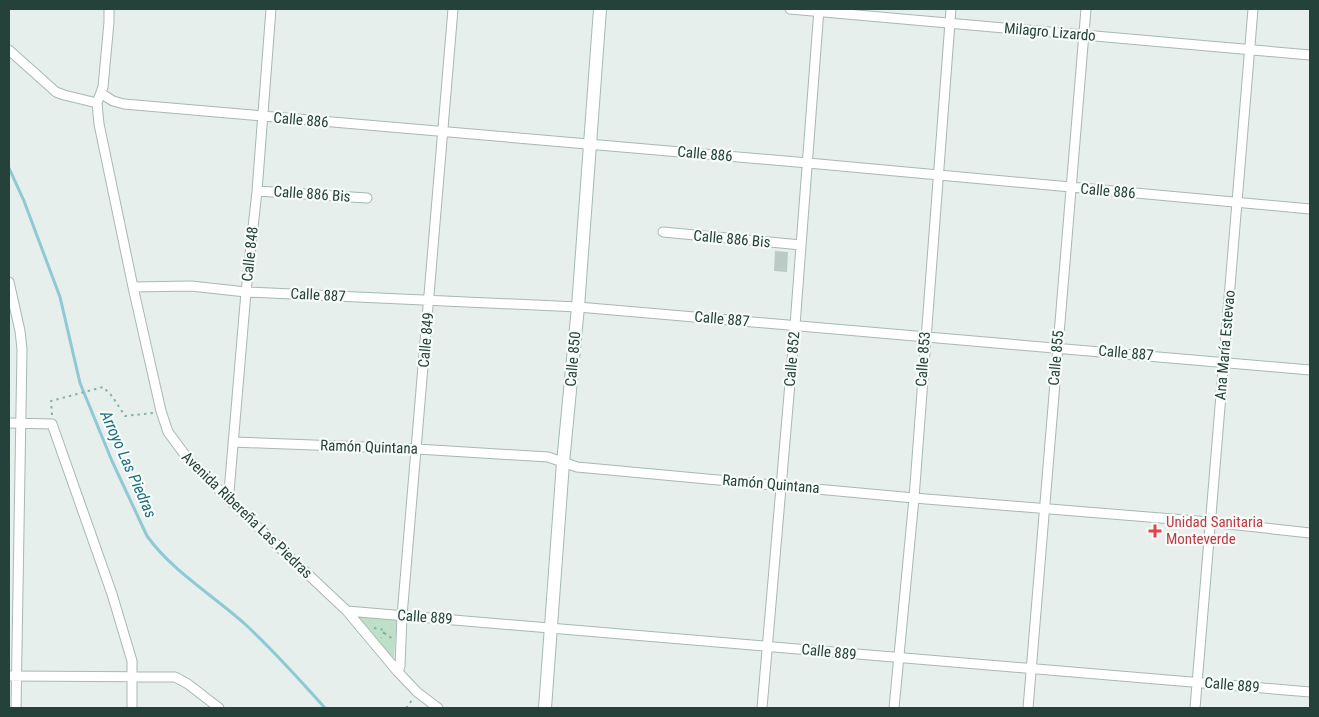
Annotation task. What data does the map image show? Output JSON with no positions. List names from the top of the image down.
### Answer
{
  "streets": {
    "main road": ["Calle 850"],
    "street": [
      "Milagro Lizardo",
      "Calle 886",
      "Calle 886 Bis",
      "Calle 848",
      "Calle 887",
      "Calle 849",
      "Ana María Estevao",
      "Calle 855",
      "Calle 852",
      "Calle 853",
      "Ramón Quintana",
      "Avenida Ribereña Las Piedras",
      "Calle 889"
    ]
  },
  "crossings": [
    ["Milagro Lizardo", "Ana María Estevao"],
    ["Milagro Lizardo", "Calle 855"],
    ["Milagro Lizardo", "Calle 852"],
    ["Milagro Lizardo", "Calle 853"],
    ["Calle 886", "Calle 848"],
    ["Calle 886", "Calle 849"],
    ["Calle 886", "Ana María Estevao"],
    ["Calle 886", "Calle 855"],
    ["Calle 886", "Calle 850"],
    ["Calle 886", "Calle 852"],
    ["Calle 886", "Calle 853"],
    ["Calle 886", "Avenida Ribereña Las Piedras"],
    ["Calle 886 Bis", "Calle 848"],
    ["Calle 886 Bis", "Calle 852"],
    ["Calle 848", "Calle 887"],
    ["Calle 848", "Ramón Quintana"],
    ["Calle 848", "Avenida Ribereña Las Piedras"],
    ["Calle 887", "Calle 849"],
    ["Calle 887", "Ana María Estevao"],
    ["Calle 887", "Calle 855"],
    ["Calle 887", "Calle 850"],
    ["Calle 887", "Calle 852"],
    ["Calle 887", "Calle 853"],
    ["Calle 887", "Avenida Ribereña Las Piedras"],
    ["Calle 849", "Ramón Quintana"],
    ["Calle 849", "Avenida Ribereña Las Piedras"],
    ["Calle 849", "Calle 889"],
    ["Ana María Estevao", "Ramón Quintana"],
    ["Ana María Estevao", "Calle 889"],
    ["Calle 855", "Ramón Quintana"],
    ["Calle 855", "Calle 889"],
    ["Calle 850", "Ramón Quintana"],
    ["Calle 850", "Calle 889"],
    ["Calle 852", "Ramón Quintana"],
    ["Calle 852", "Calle 889"],
    ["Calle 853", "Ramón Quintana"],
    ["Calle 853", "Calle 889"],
    ["Avenida Ribereña Las Piedras", "Calle 889"]
  ],
  "water": ["Arroyo Las Piedras"],
  "places": {
    "health": ["Unidad Sanitaria Monteverde"]
  }
}
